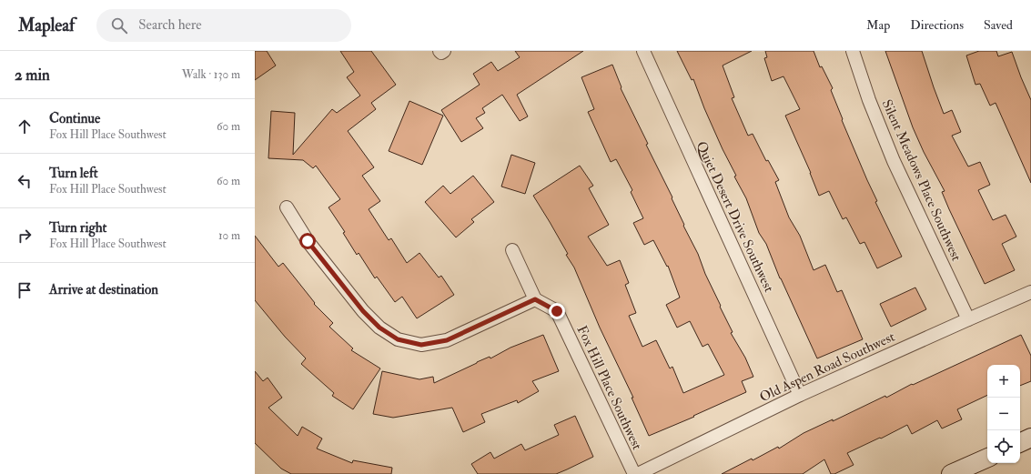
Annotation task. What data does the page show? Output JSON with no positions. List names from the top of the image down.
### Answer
{
  "streets": {
    "street": [
      "Silent Meadows Place Southwest",
      "Quiet Desert Drive Southwest",
      "Old Aspen Road Southwest",
      "Fox Hill Place Southwest"
    ]
  },
  "crossings": [
    ["Silent Meadows Place Southwest", "Old Aspen Road Southwest"],
    ["Quiet Desert Drive Southwest", "Old Aspen Road Southwest"]
  ],
  "page": {
    "header": "Mapleaf",
    "search": "Search here",
    "nav": ["Map", "Directions", "Saved"],
    "heading": ["2 min", "Walk · 130 m"],
    "list": [
      ["Continue", "Fox Hill Place Southwest", "60 m"],
      ["Turn left", "Fox Hill Place Southwest", "60 m"],
      ["Turn right", "Fox Hill Place Southwest", "10 m"],
      "Arrive at destination"
    ],
    "map_buttons": ["+", "−"]
  }
}
